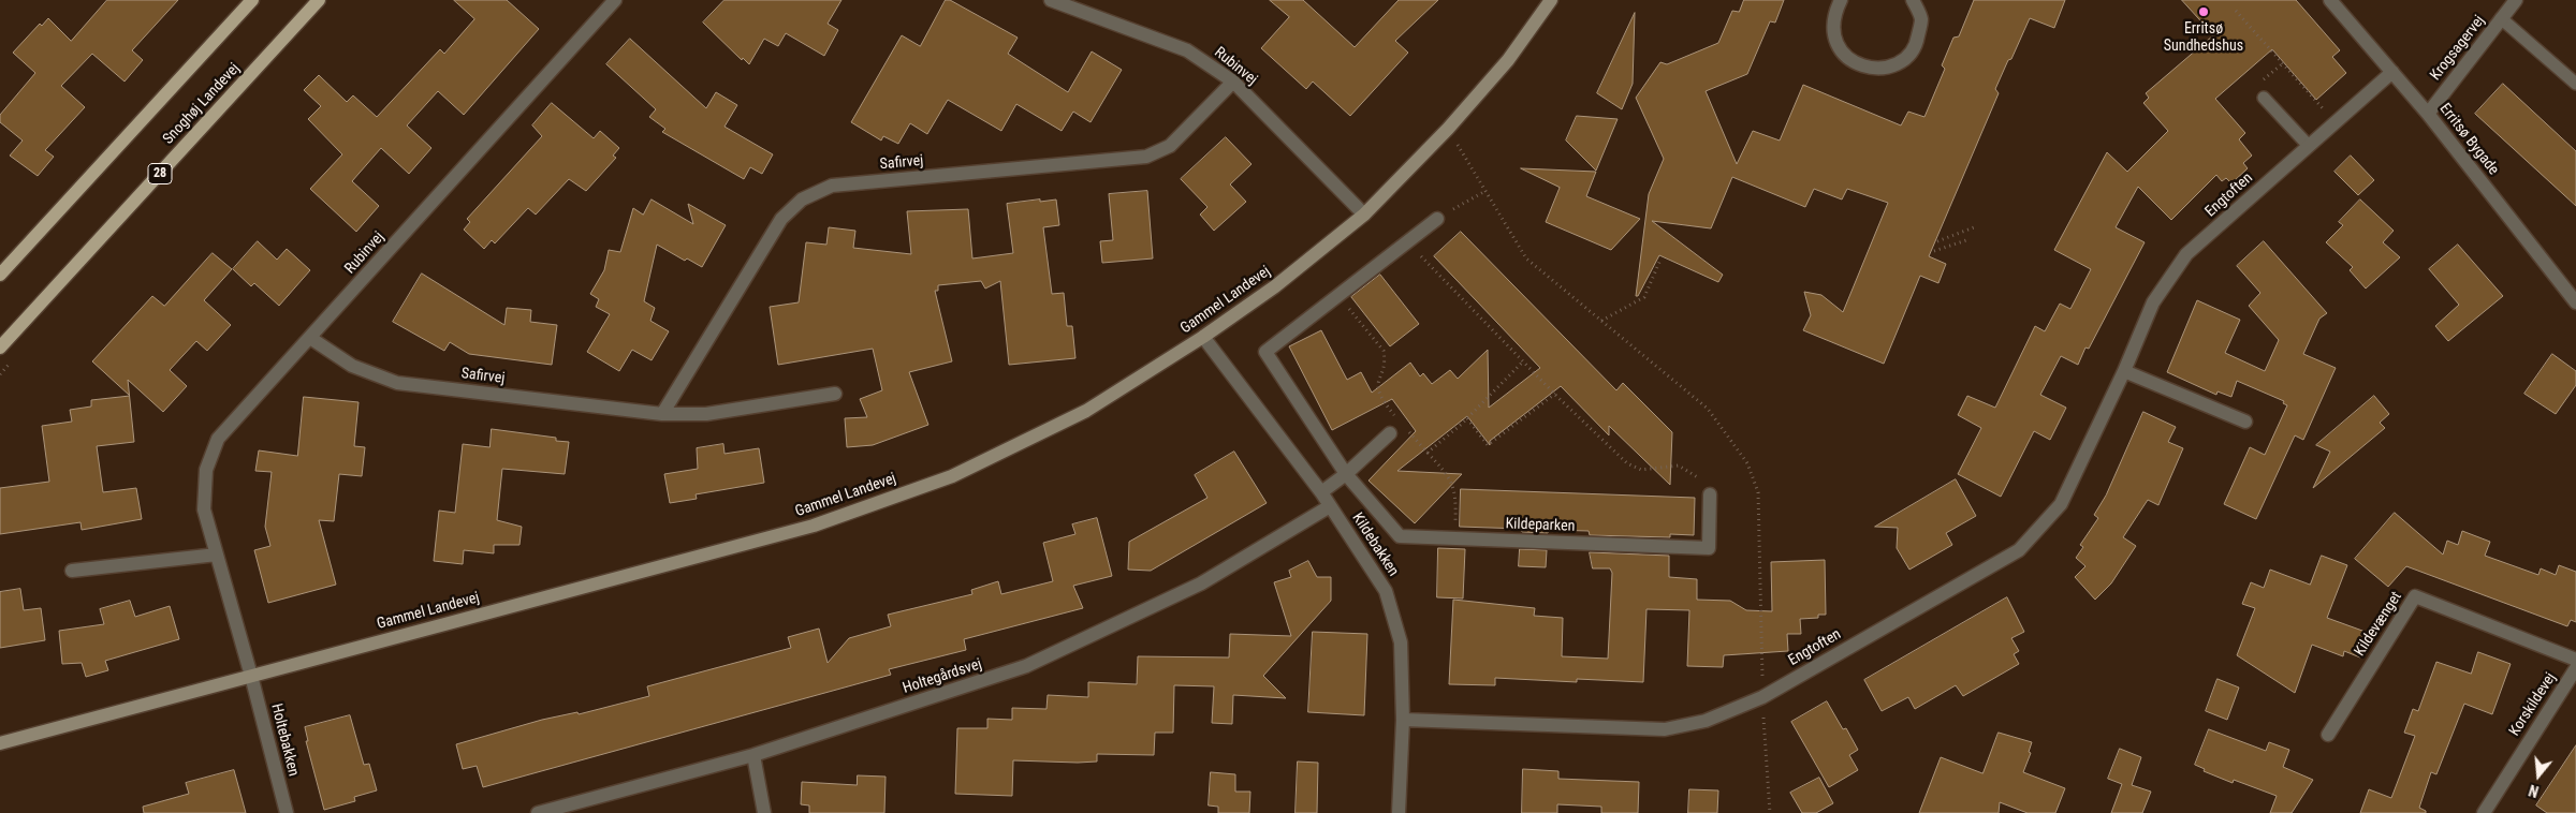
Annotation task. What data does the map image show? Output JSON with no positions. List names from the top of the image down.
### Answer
{
  "streets": {
    "main road": ["Snoghøj Landevej", "28"],
    "street": [
      "Krogsagervej",
      "Rubinvej",
      "Erritsø Bygade",
      "Safirvej",
      "Engtoften",
      "Gammel Landevej",
      "Kildeparken",
      "Kildebakken",
      "Kildevænget",
      "Holtegårdsvej",
      "Korskildevej",
      "Holtebakken"
    ]
  },
  "crossings": [
    ["Krogsagervej", "Erritsø Bygade"],
    ["Rubinvej", "Safirvej"],
    ["Rubinvej", "Gammel Landevej"],
    ["Rubinvej", "Holtebakken"],
    ["Erritsø Bygade", "Engtoften"],
    ["Engtoften", "Kildebakken"],
    ["Gammel Landevej", "Kildebakken"],
    ["Gammel Landevej", "Holtebakken"],
    ["Kildebakken", "Holtegårdsvej"]
  ],
  "places": ["Erritsø Sundhedshus"],
  "north": "bottom"
}
